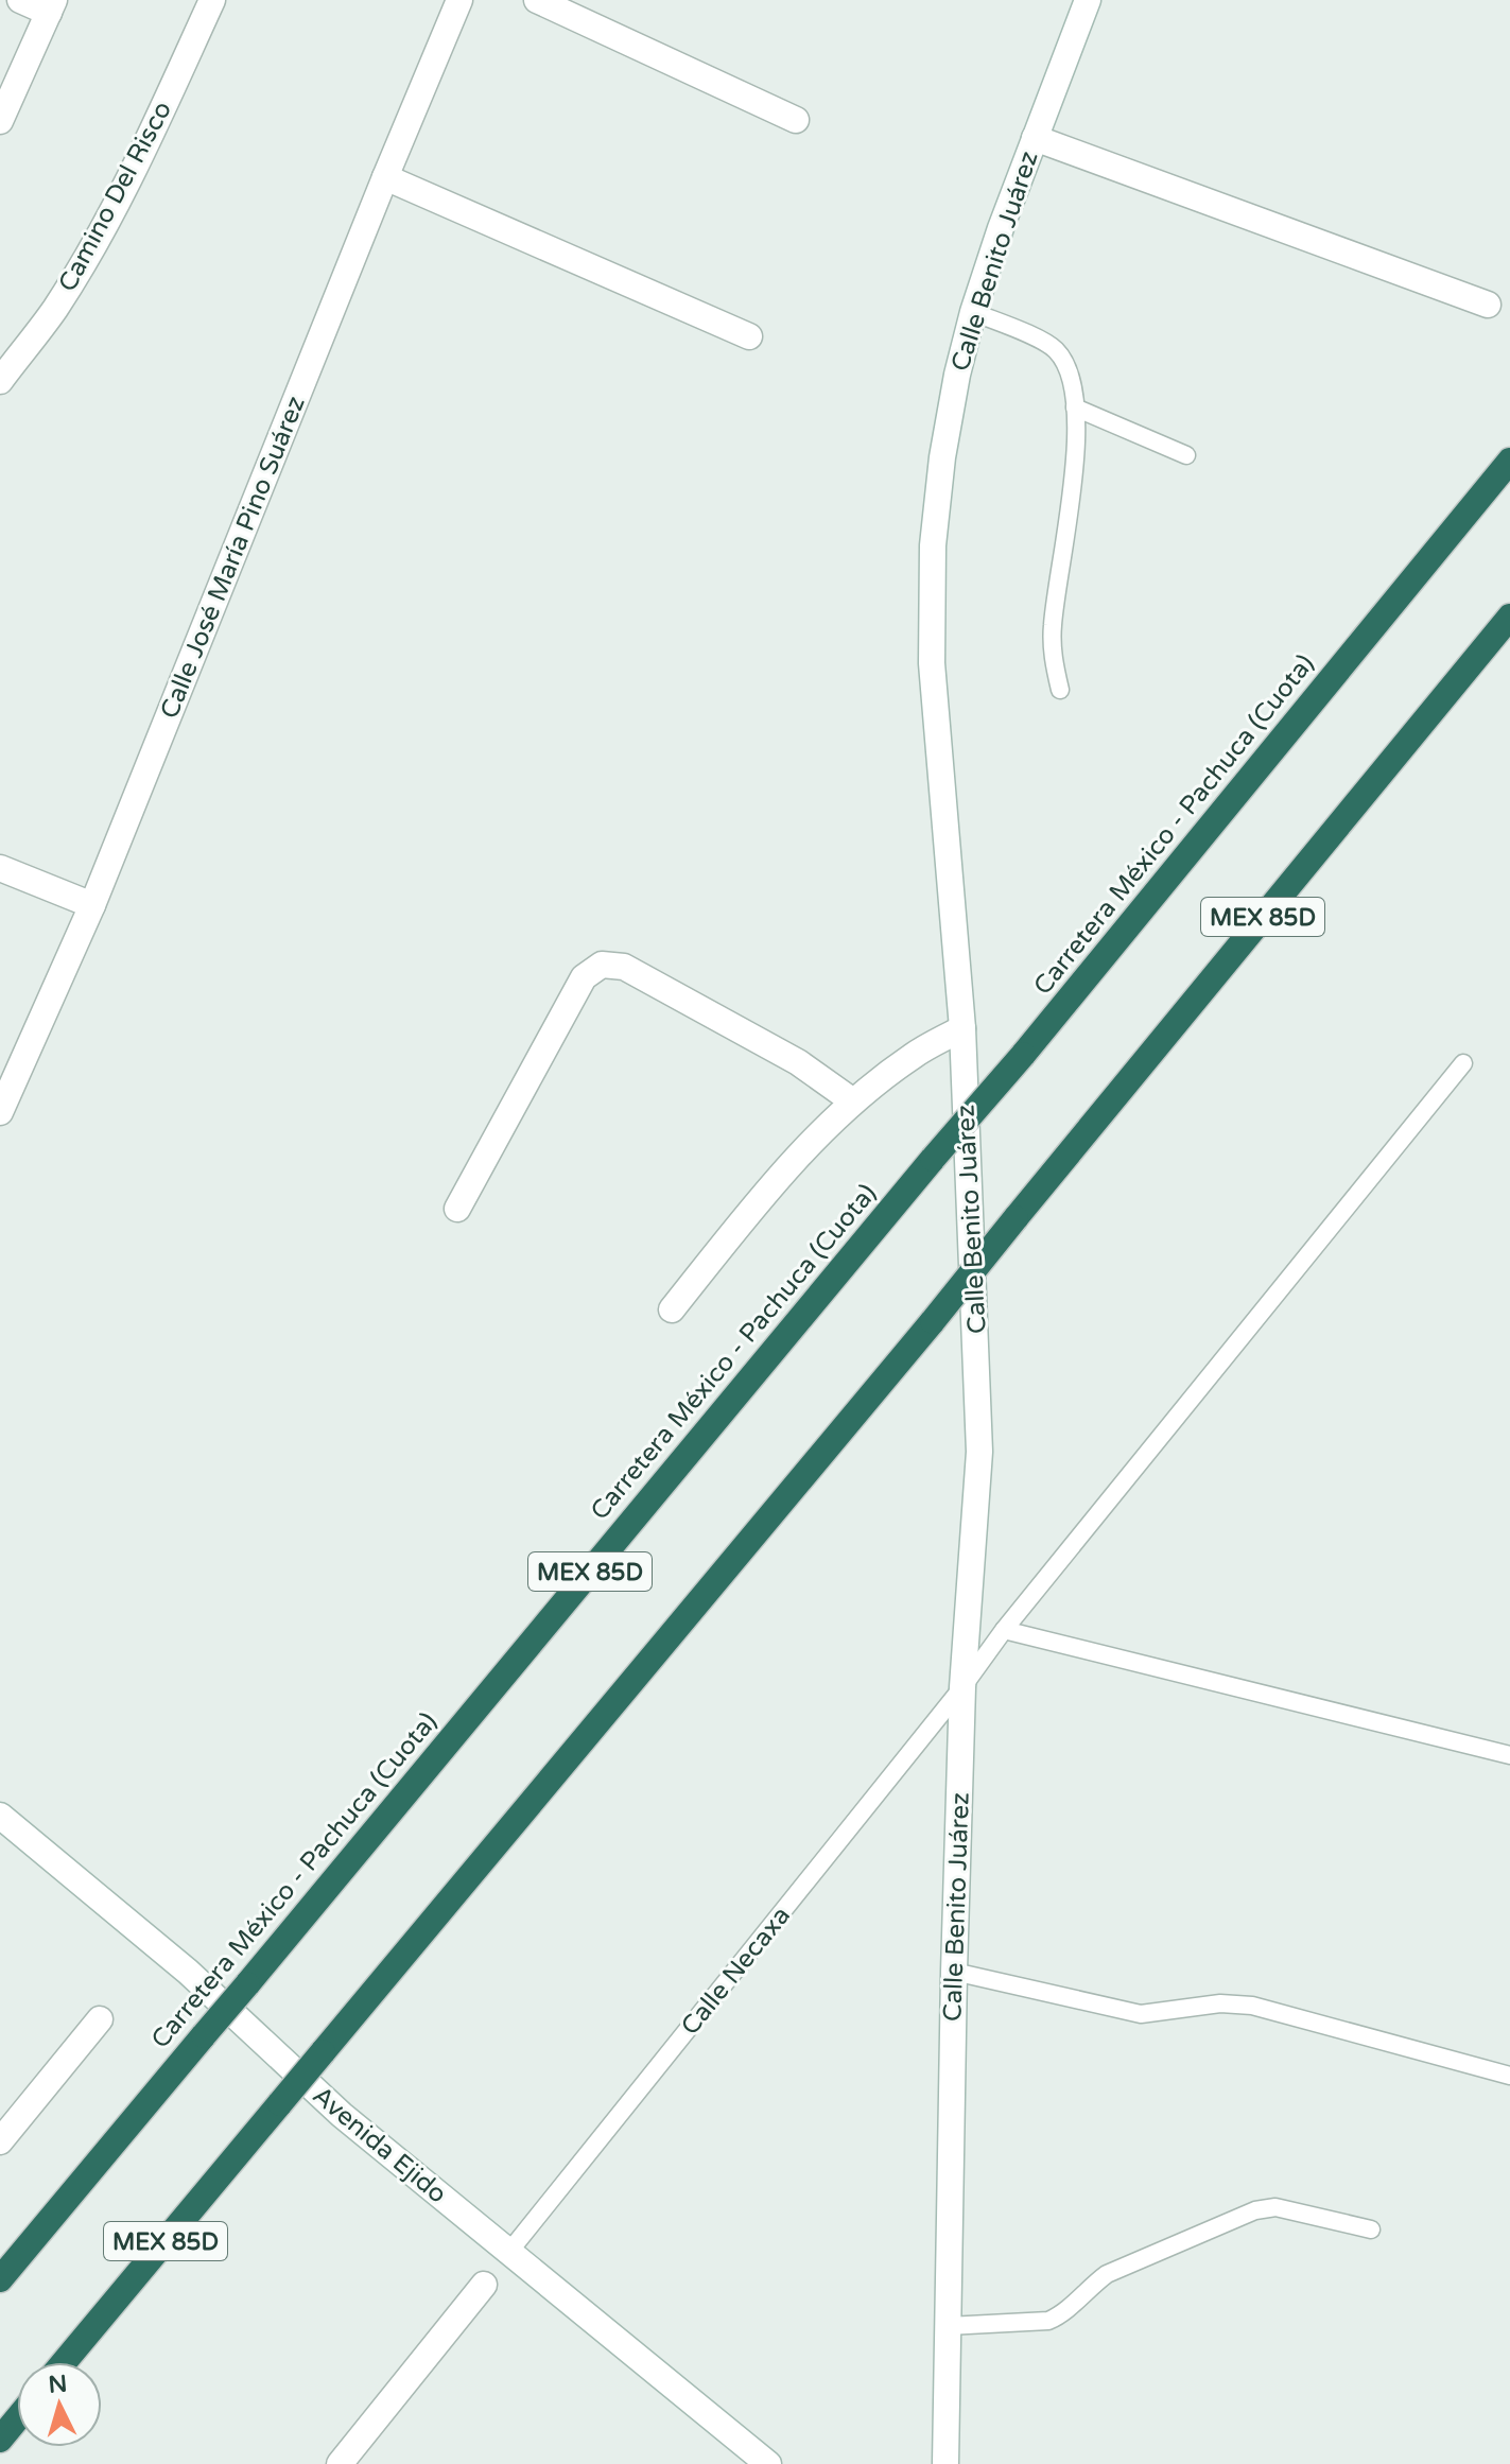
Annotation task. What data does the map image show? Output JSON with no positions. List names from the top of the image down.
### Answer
{
  "streets": {
    "highway": ["Carretera México - Pachuca (Cuota)", "MEX 85D"],
    "street": [
      "Camino Del Risco",
      "Calle Benito Juárez",
      "Calle José María Pino Suárez",
      "Avenida Ejido"
    ],
    "lane": ["Calle Necaxa"]
  },
  "crossings": [
    ["Calle Benito Juárez", "Calle Necaxa"],
    ["Calle Necaxa", "Avenida Ejido"]
  ],
  "north": "top"
}
